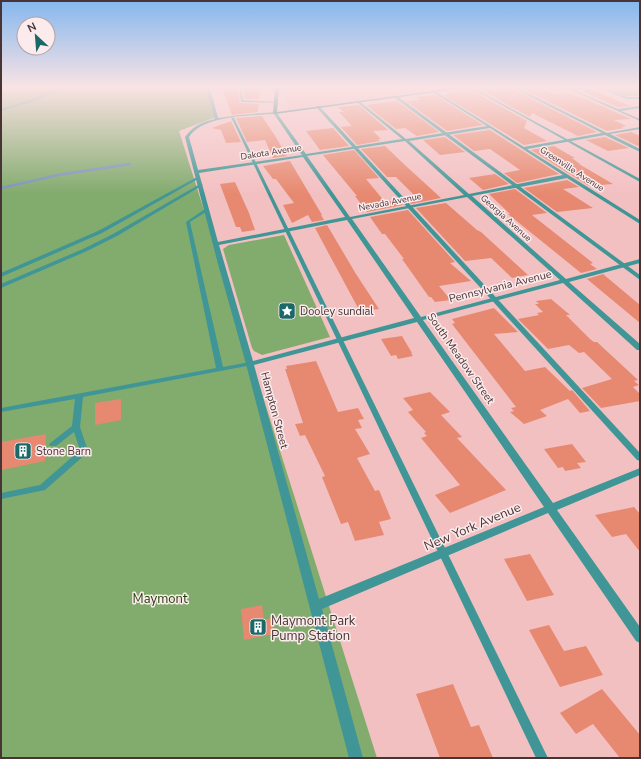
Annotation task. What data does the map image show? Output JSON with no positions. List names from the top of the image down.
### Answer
{
  "streets": {
    "street": [
      "Dakota Avenue",
      "Greenville Avenue",
      "Nevada Avenue",
      "Georgia Avenue",
      "Pennsylvania Avenue",
      "South Meadow Street",
      "Hampton Street",
      "New York Avenue"
    ]
  },
  "crossings": [
    ["Dakota Avenue", "Greenville Avenue"],
    ["Dakota Avenue", "Georgia Avenue"],
    ["Dakota Avenue", "South Meadow Street"],
    ["Dakota Avenue", "Hampton Street"],
    ["Greenville Avenue", "Nevada Avenue"],
    ["Nevada Avenue", "Georgia Avenue"],
    ["Nevada Avenue", "South Meadow Street"],
    ["Nevada Avenue", "Hampton Street"],
    ["Georgia Avenue", "Pennsylvania Avenue"],
    ["Pennsylvania Avenue", "South Meadow Street"],
    ["Pennsylvania Avenue", "Hampton Street"],
    ["South Meadow Street", "New York Avenue"],
    ["Hampton Street", "New York Avenue"]
  ],
  "parks": ["Maymont"],
  "places": {
    "place": ["Dooley sundial"],
    "building": ["Stone Barn", "Maymont Park Pump Station"]
  },
  "north": "top left"
}
